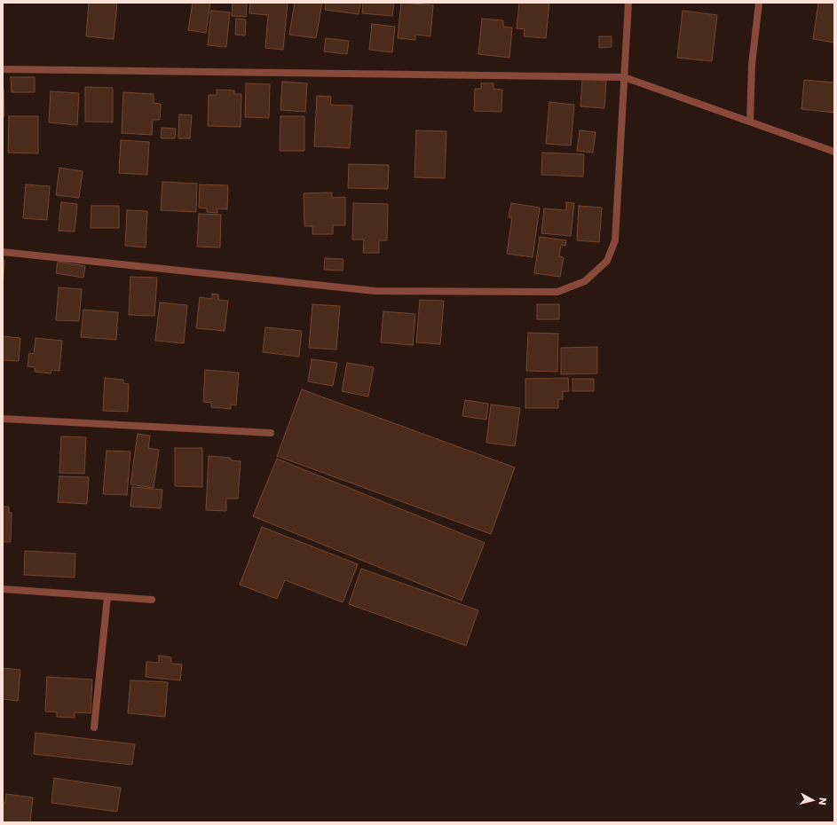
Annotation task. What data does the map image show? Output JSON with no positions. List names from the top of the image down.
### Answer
{
  "north": "right"
}
